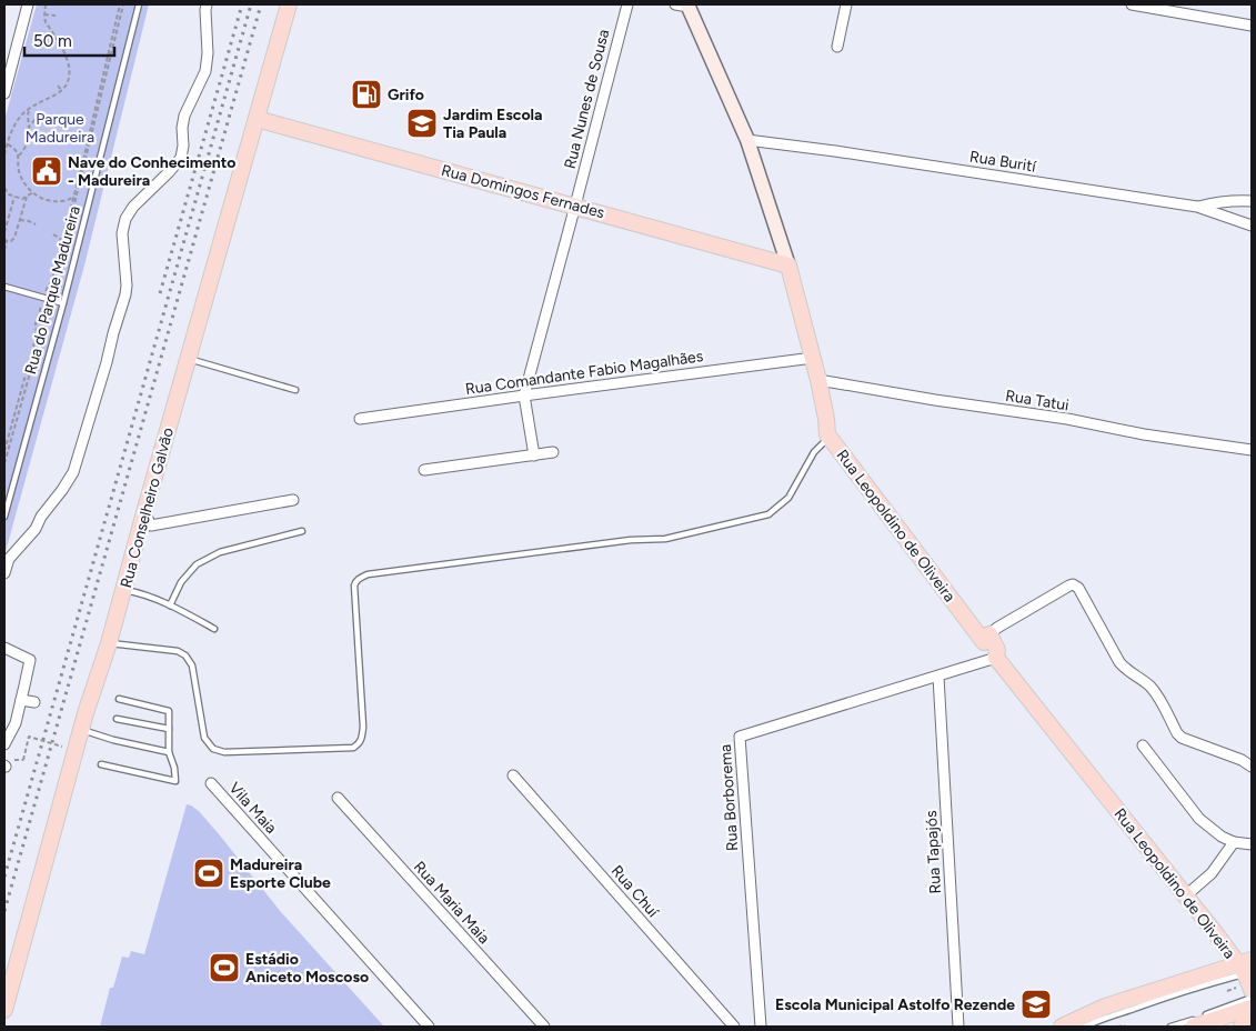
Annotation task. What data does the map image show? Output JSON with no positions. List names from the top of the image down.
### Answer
{
  "streets": {
    "main road": ["Rua Domingos Fernades", "Rua Conselheiro Galvão", "Rua Leopoldino de Oliveira"],
    "street": [
      "Rua Nunes de Sousa",
      "Rua Burití",
      "Rua Comandante Fabio Magalhães",
      "Rua Tatui",
      "Rua Borborema",
      "Vila Maia",
      "Rua Tapajós",
      "Rua Chuí",
      "Rua Maria Maia"
    ],
    "lane": ["Rua do Parque Madureira"]
  },
  "crossings": [
    ["Rua Nunes de Sousa", "Rua Domingos Fernades"],
    ["Rua Nunes de Sousa", "Rua Comandante Fabio Magalhães"],
    ["Rua Burití", "Rua Leopoldino de Oliveira"],
    ["Rua Domingos Fernades", "Rua Conselheiro Galvão"],
    ["Rua Domingos Fernades", "Rua Leopoldino de Oliveira"],
    ["Rua Comandante Fabio Magalhães", "Rua Leopoldino de Oliveira"],
    ["Rua Tatui", "Rua Leopoldino de Oliveira"],
    ["Rua Leopoldino de Oliveira", "Rua Borborema"],
    ["Rua Borborema", "Rua Tapajós"]
  ],
  "parks": ["Parque Madureira"],
  "places": {
    "fuel station": ["Grifo"],
    "school or university": ["Jardim Escola Tia Paula", "Escola Municipal Astolfo Rezende"],
    "public building": ["Nave do Conhecimento - Madureira"],
    "sports": ["Madureira Esporte Clube", "Estádio Aniceto Moscoso"]
  },
  "scale_bar": "50 m"
}
